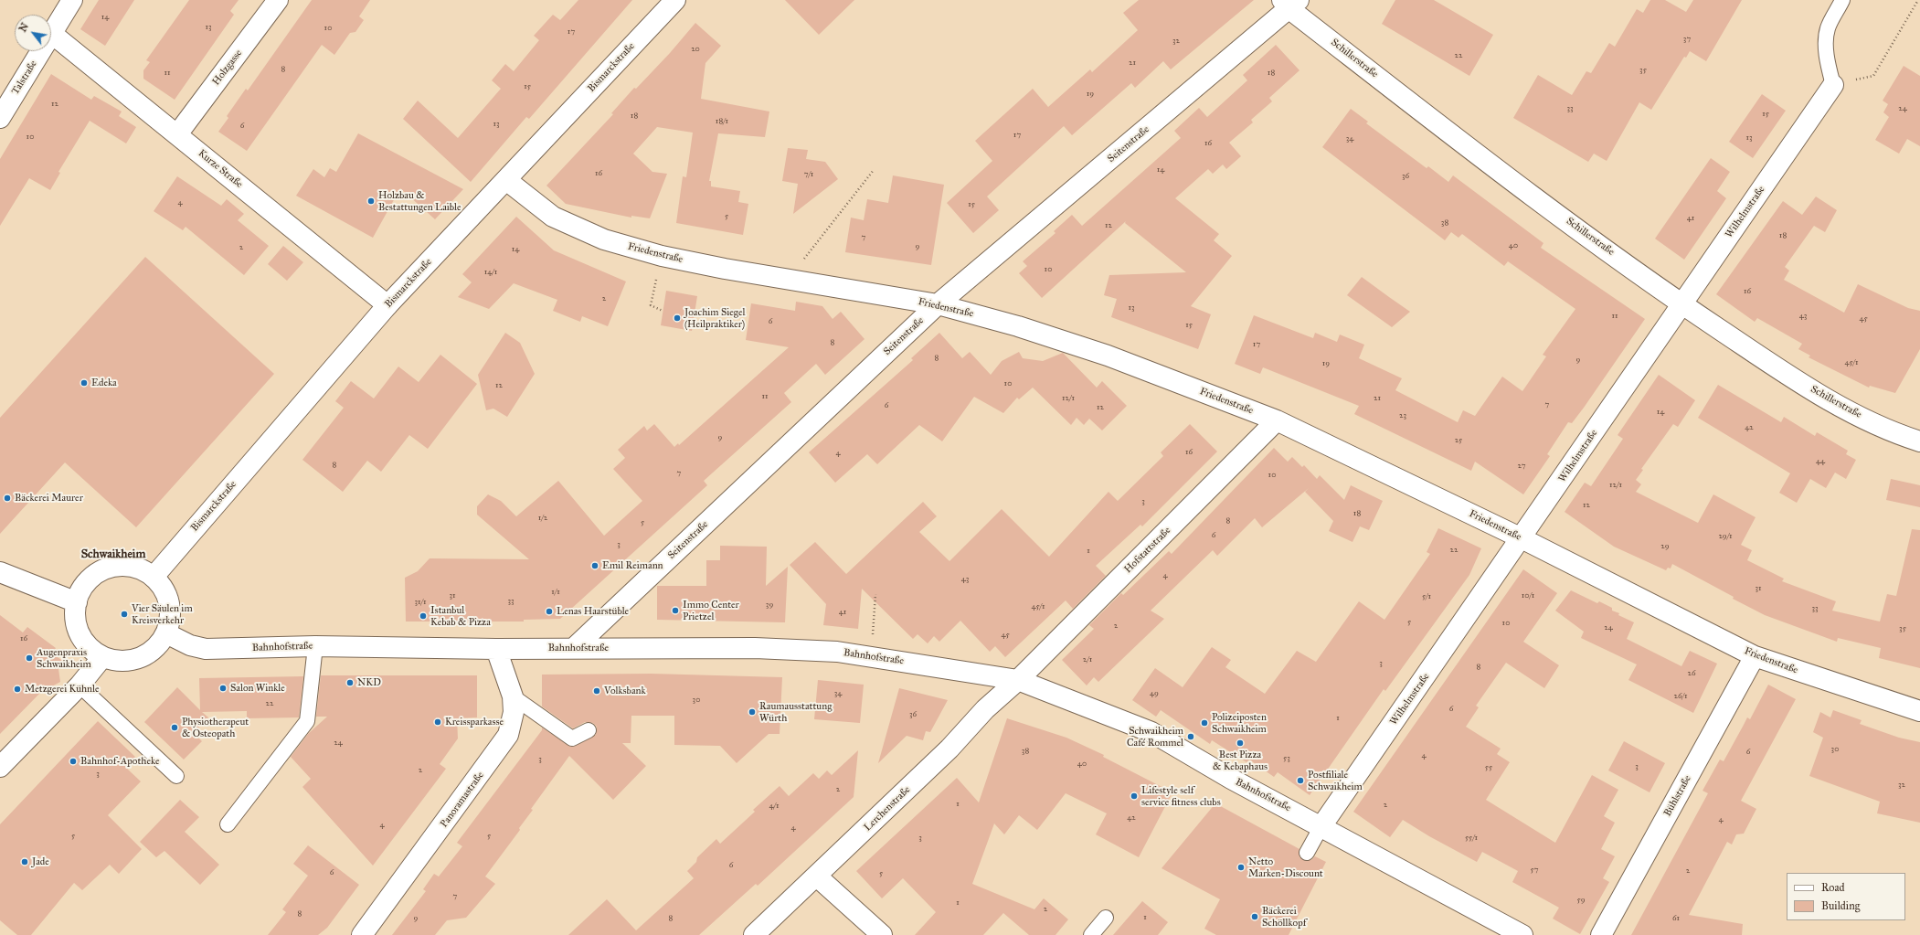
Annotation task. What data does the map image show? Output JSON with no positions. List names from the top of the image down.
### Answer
{
  "streets": {
    "street": [
      "Schillerstraße",
      "Holzgasse",
      "Bismarckstraße",
      "Talstraße",
      "Seitenstraße",
      "Kurze Straße",
      "Wilhelmstraße",
      "Friedenstraße",
      "Hofstattstraße",
      "Bahnhofstraße",
      "Bühlstraße",
      "Panoramastraße",
      "Lerchenstraße"
    ]
  },
  "crossings": [
    ["Schillerstraße", "Seitenstraße"],
    ["Schillerstraße", "Wilhelmstraße"],
    ["Holzgasse", "Kurze Straße"],
    ["Bismarckstraße", "Kurze Straße"],
    ["Bismarckstraße", "Friedenstraße"],
    ["Bismarckstraße", "Bahnhofstraße"],
    ["Talstraße", "Kurze Straße"],
    ["Seitenstraße", "Friedenstraße"],
    ["Seitenstraße", "Bahnhofstraße"],
    ["Wilhelmstraße", "Friedenstraße"],
    ["Wilhelmstraße", "Bahnhofstraße"],
    ["Friedenstraße", "Hofstattstraße"],
    ["Friedenstraße", "Bühlstraße"],
    ["Hofstattstraße", "Bahnhofstraße"],
    ["Hofstattstraße", "Lerchenstraße"],
    ["Bahnhofstraße", "Panoramastraße"],
    ["Bahnhofstraße", "Lerchenstraße"]
  ],
  "districts": ["Schwaikheim"],
  "places": [
    "Holzbau & Bestattungen Laible",
    "Joachim Siegel (Heilpraktiker)",
    "Edeka",
    "Bäckerei Maurer",
    "Emil Reimann",
    "Immo Center Prietzel",
    "Lenas Haarstüble",
    "Vier Säulen im Kreisverkehr",
    "Istanbul Kebab & Pizza",
    "Augenpraxis Schwaikheim",
    "NKD",
    "Salon Winkle",
    "Metzgerei Kühnle",
    "Volksbank",
    "Raumausstattung Würth",
    "Kreissparkasse",
    "Polizeiposten Schwaikheim",
    "Physiotherapeut & Osteopath",
    "Schwaikheim Café Rommel",
    "Best Pizza & Kebaphaus",
    "Bahnhof-Apotheke",
    "Postfiliale Schwaikheim",
    "Lifestyle self service fitness clubs",
    "Jade",
    "Netto Marken-Discount",
    "Bäckerei Schöllkopf"
  ],
  "house_numbers": [
    "14",
    "13",
    "10",
    "17",
    "37",
    "32",
    "20",
    "22",
    "21",
    "8",
    "35",
    "11",
    "18",
    "15",
    "19",
    "12",
    "33",
    "24",
    "15",
    "18",
    "18/1",
    "13",
    "6",
    "17",
    "10",
    "13",
    "34",
    "16",
    "14",
    "16",
    "7/1",
    "36",
    "4",
    "15",
    "5",
    "41",
    "38",
    "12",
    "18",
    "7",
    "40",
    "9",
    "2",
    "14",
    "10",
    "14/1",
    "16",
    "2",
    "13",
    "11",
    "43",
    "45",
    "6",
    "15",
    "8",
    "17",
    "8",
    "9",
    "45/1",
    "19",
    "10",
    "12",
    "11",
    "12/1",
    "21",
    "7",
    "6",
    "12",
    "14",
    "23",
    "42",
    "9",
    "25",
    "16",
    "4",
    "44",
    "8",
    "27",
    "7",
    "10",
    "12/1",
    "3",
    "12",
    "18",
    "1/2",
    "8",
    "5",
    "6",
    "29/1",
    "3",
    "29",
    "22",
    "1",
    "4",
    "43",
    "31",
    "1/1",
    "31",
    "10/1",
    "5/1",
    "33",
    "31/1",
    "39",
    "45/1",
    "33",
    "41",
    "5",
    "10",
    "2",
    "24",
    "35",
    "45",
    "16",
    "2/1",
    "3",
    "8",
    "26",
    "34",
    "49",
    "26/1",
    "30",
    "22",
    "6",
    "36",
    "1",
    "24",
    "30",
    "38",
    "6",
    "4",
    "53",
    "3",
    "40",
    "3",
    "55",
    "2",
    "3",
    "32",
    "2",
    "1",
    "2",
    "4/1",
    "42",
    "4",
    "4",
    "4",
    "5",
    "5",
    "3",
    "55/1",
    "6",
    "57",
    "2",
    "6",
    "5",
    "7",
    "59",
    "1",
    "2",
    "8",
    "1",
    "9",
    "8",
    "61"
  ],
  "legend": ["Road", "Building"],
  "north": "top left"
}
